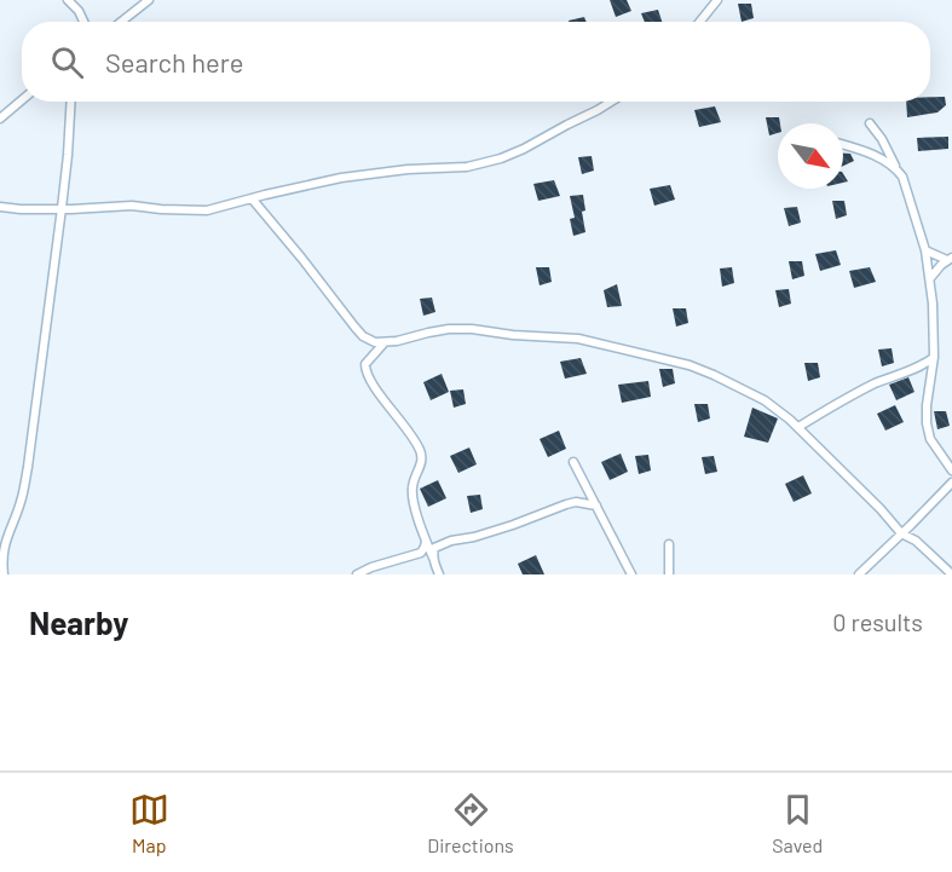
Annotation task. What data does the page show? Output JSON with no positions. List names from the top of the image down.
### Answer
{
  "north": "bottom right",
  "page": {
    "search": "Search here",
    "heading": ["Nearby", "0 results"],
    "nav": ["Map", "Directions", "Saved"]
  }
}
